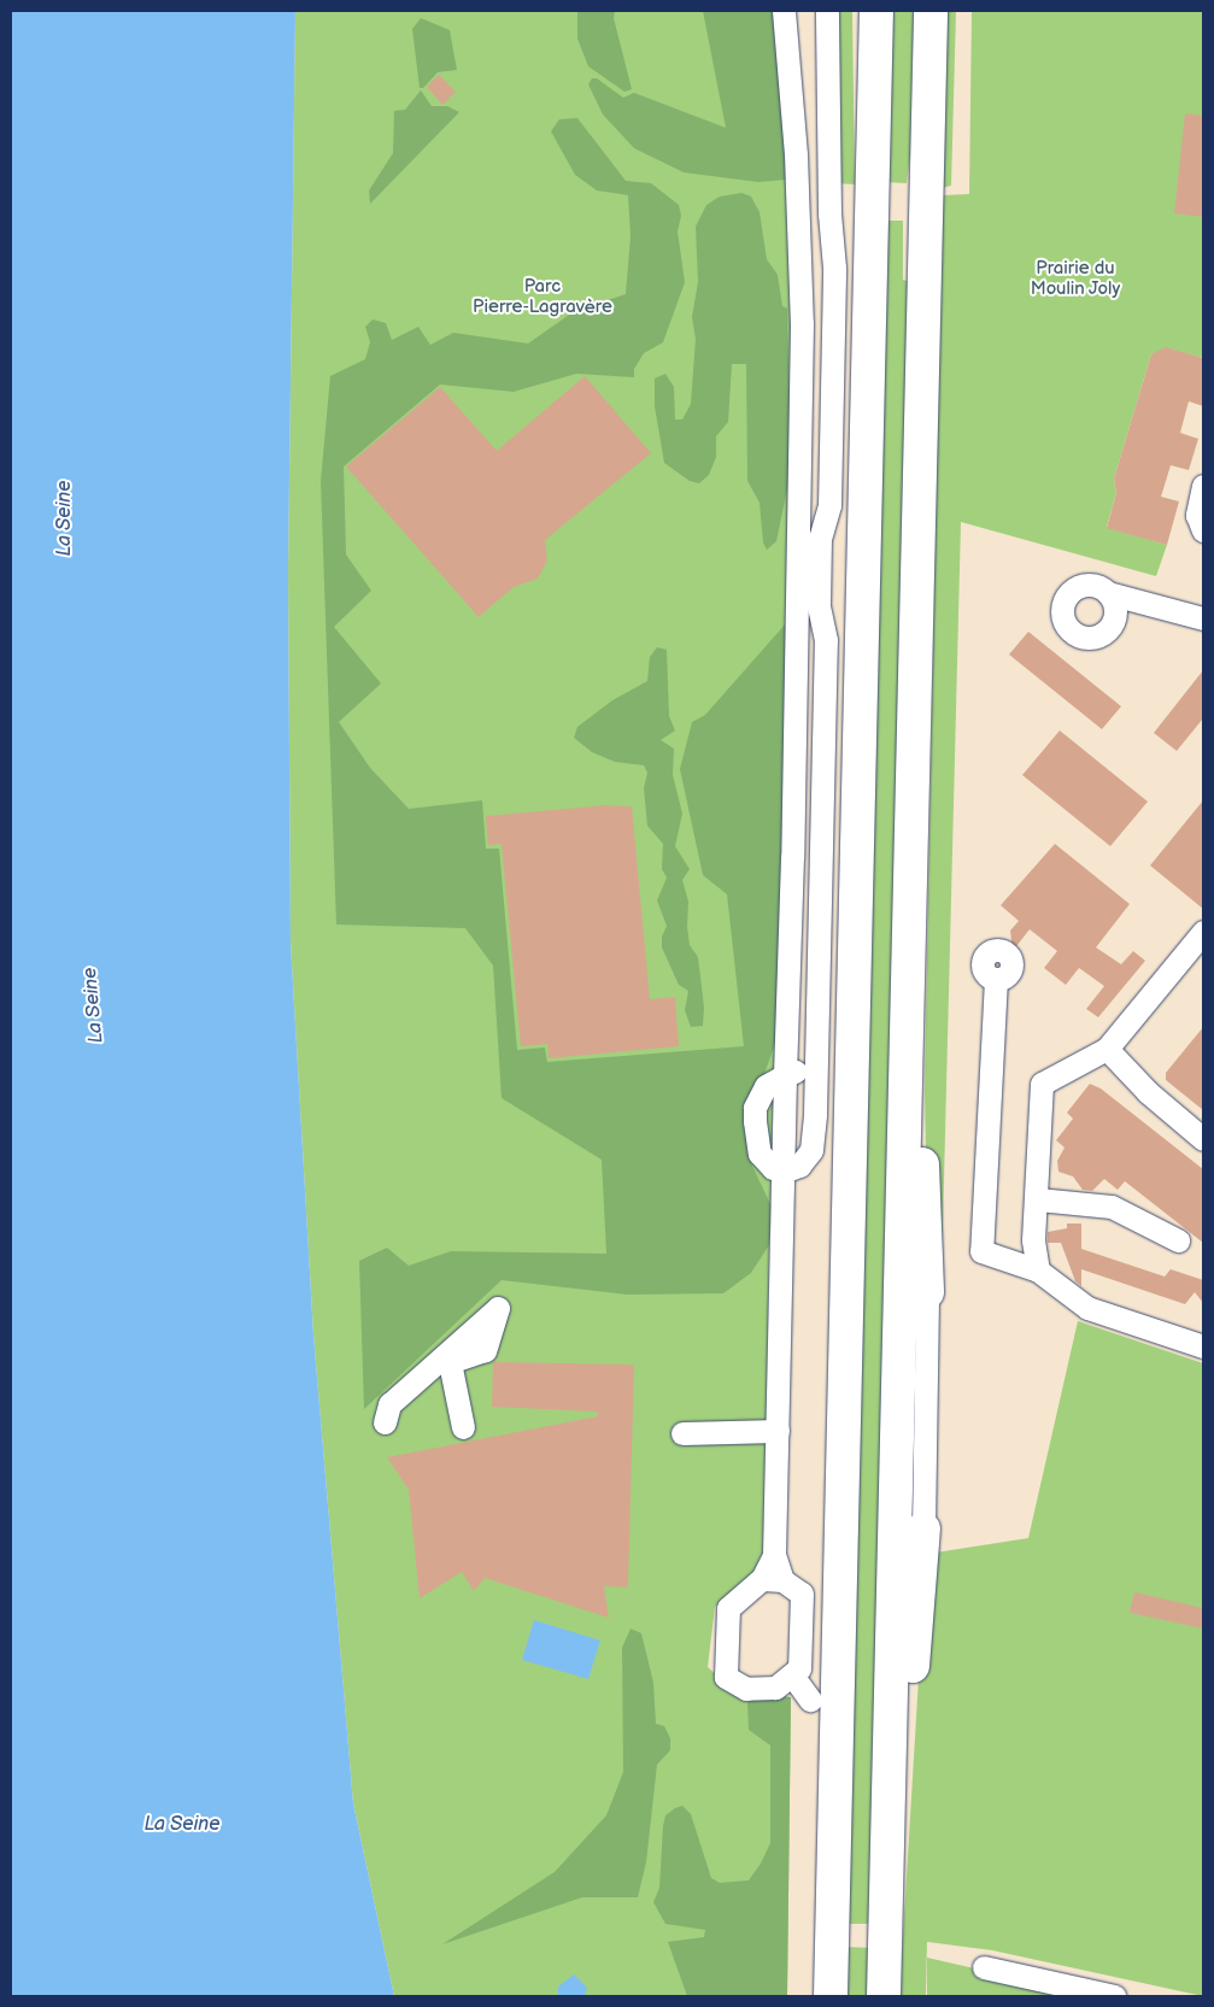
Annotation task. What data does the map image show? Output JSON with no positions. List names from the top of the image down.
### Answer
{
  "water": ["La Seine"],
  "parks": ["Prairie du Moulin Joly", "Parc Pierre-Lagravère"]
}
